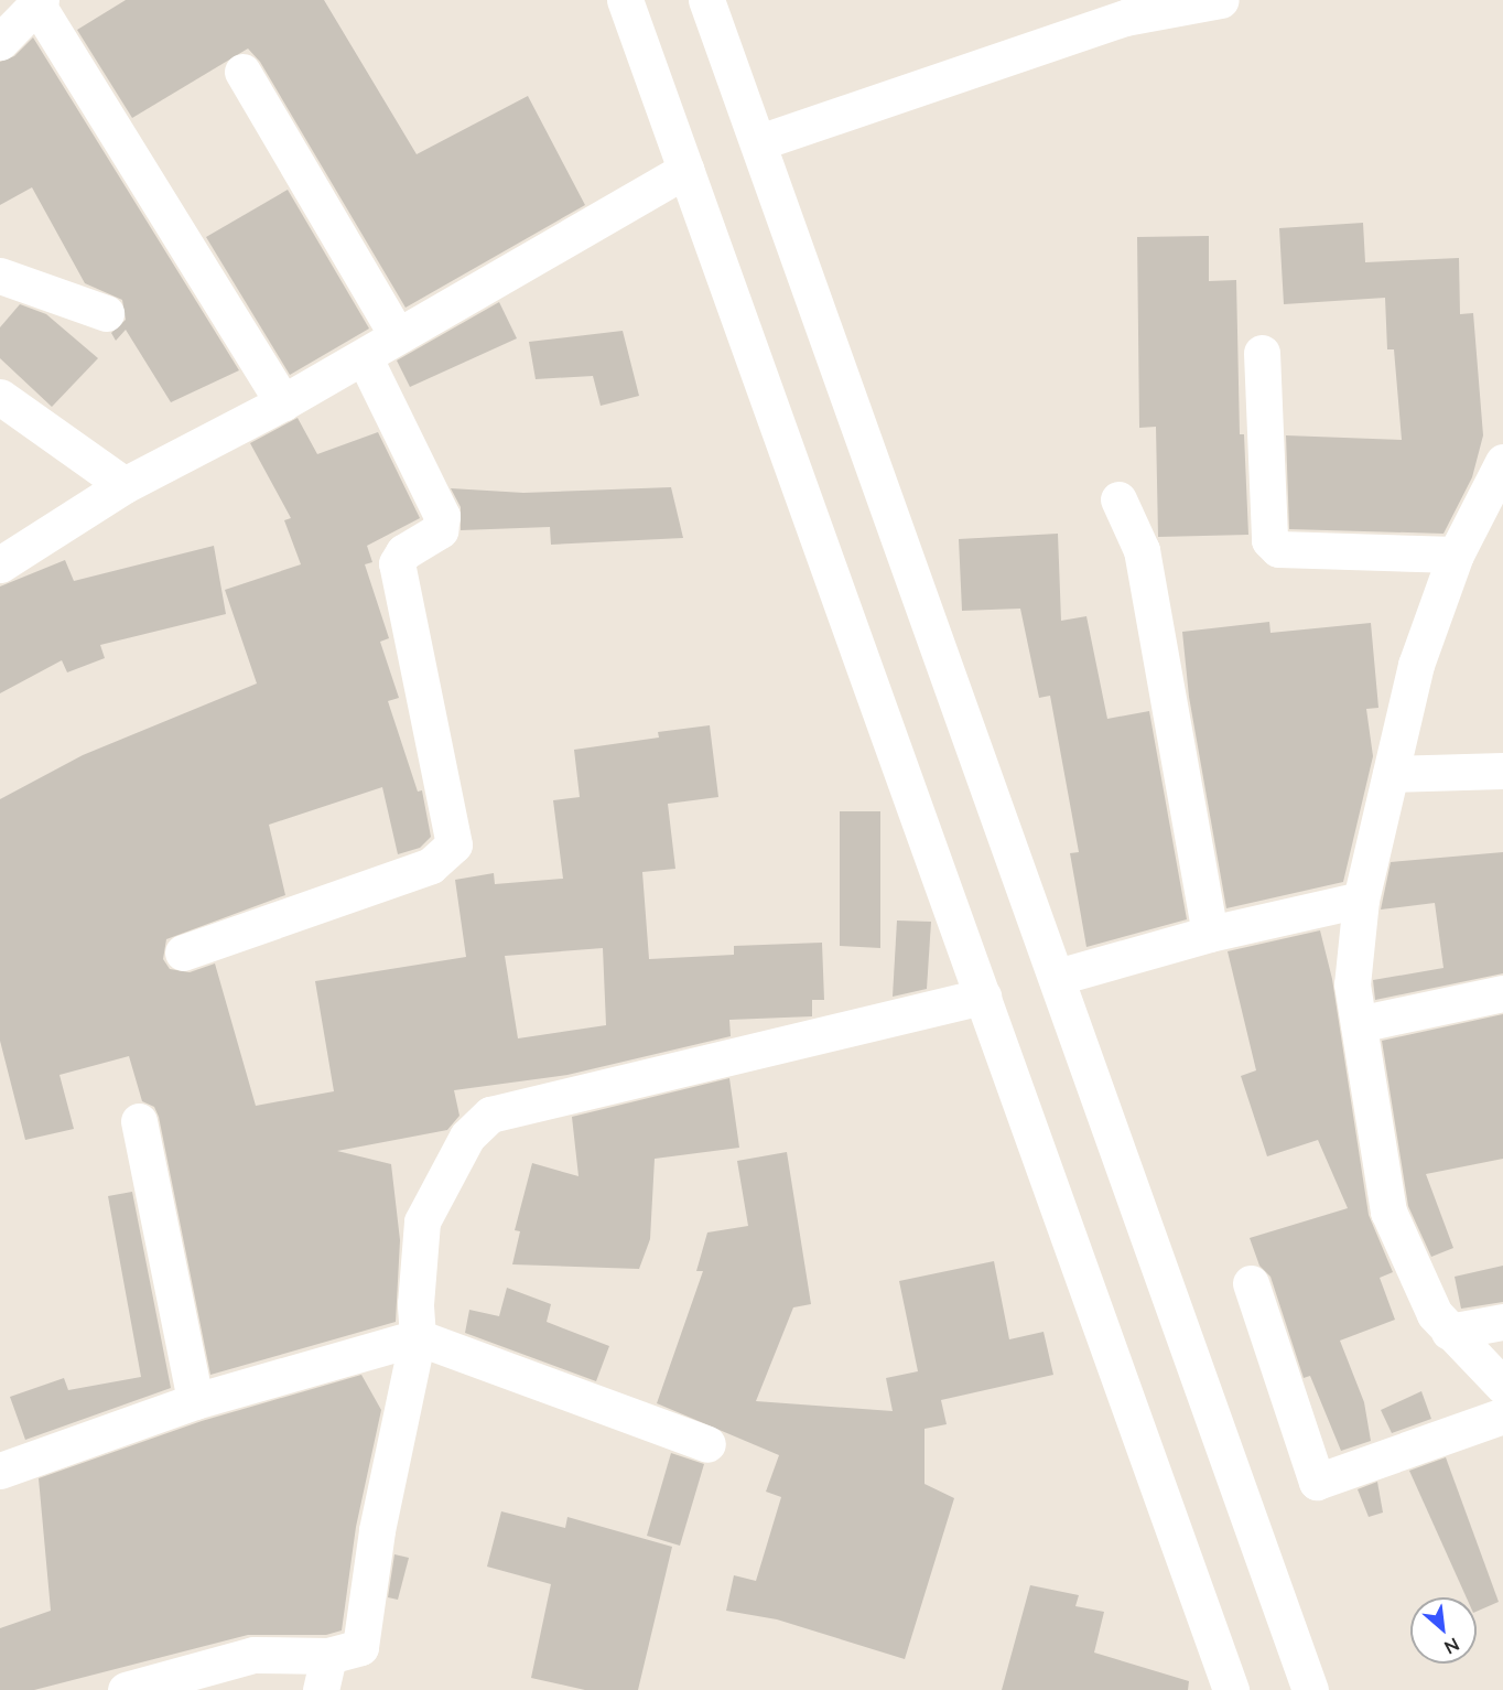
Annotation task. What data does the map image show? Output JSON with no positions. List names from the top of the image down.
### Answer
{
  "north": "bottom right"
}
